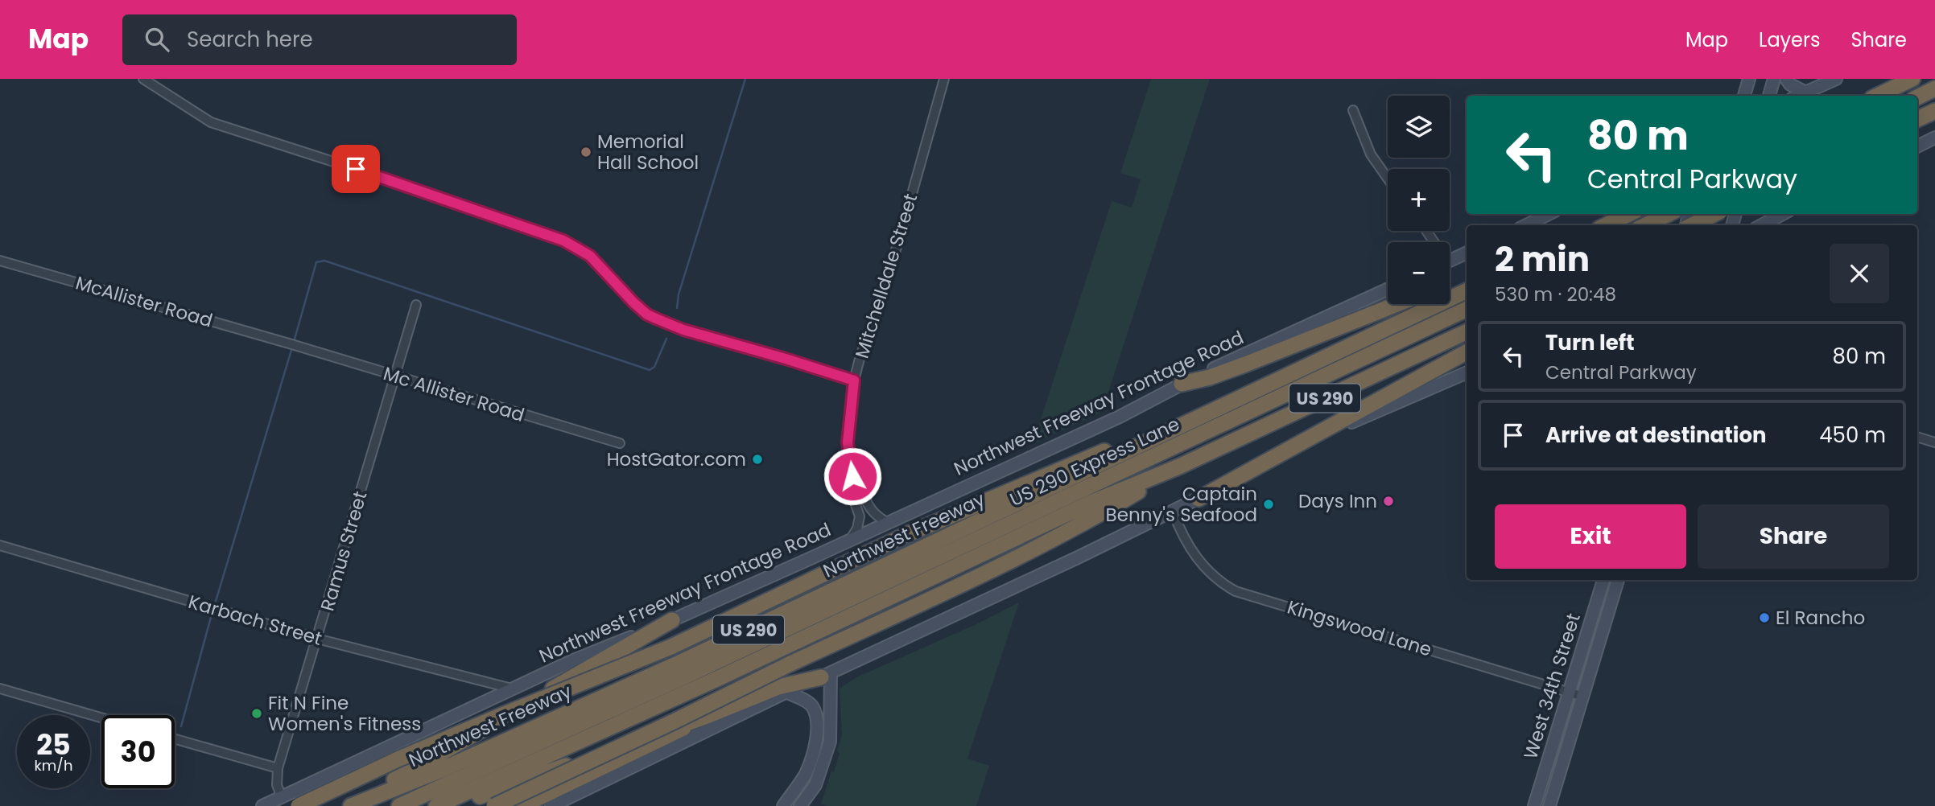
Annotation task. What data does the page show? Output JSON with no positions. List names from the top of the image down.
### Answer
{
  "streets": {
    "highway": ["US 290", "US 290 Express Lane", "Northwest Freeway"],
    "main road": ["Northwest Freeway Frontage Road", "West 34th Street"],
    "street": [
      "Mitchelldale Street",
      "McAllister Road",
      "Mc Allister Road",
      "Ramus Street",
      "Karbach Street",
      "Kingswood Lane"
    ]
  },
  "crossings": [
    ["Mitchelldale Street", "Northwest Freeway Frontage Road"],
    ["McAllister Road", "Mc Allister Road"],
    ["Mc Allister Road", "Ramus Street"],
    ["Northwest Freeway Frontage Road", "Ramus Street"],
    ["Northwest Freeway Frontage Road", "Karbach Street"],
    ["Ramus Street", "Karbach Street"],
    ["Kingswood Lane", "West 34th Street"]
  ],
  "places": [
    "Memorial Hall School",
    "HostGator.com",
    "Days Inn",
    "Captain Benny's Seafood",
    "El Rancho",
    "Fit N Fine Women's Fitness"
  ],
  "page": {
    "header": "Map",
    "search": "Search here",
    "nav": ["Map", "Layers", "Share"],
    "map_buttons": ["+", "−"],
    "turn": ["80 m", "Central Parkway"],
    "heading": ["2 min", "530 m · 20:48"],
    "list": [
      {
        "name": "Turn left",
        "note": "Central Parkway",
        "value": "80 m"
      },
      {
        "name": "Arrive at destination",
        "value": "450 m"
      }
    ],
    "buttons": ["Exit", "Share"],
    "speed": "25 km/h",
    "limit": "30"
  }
}
